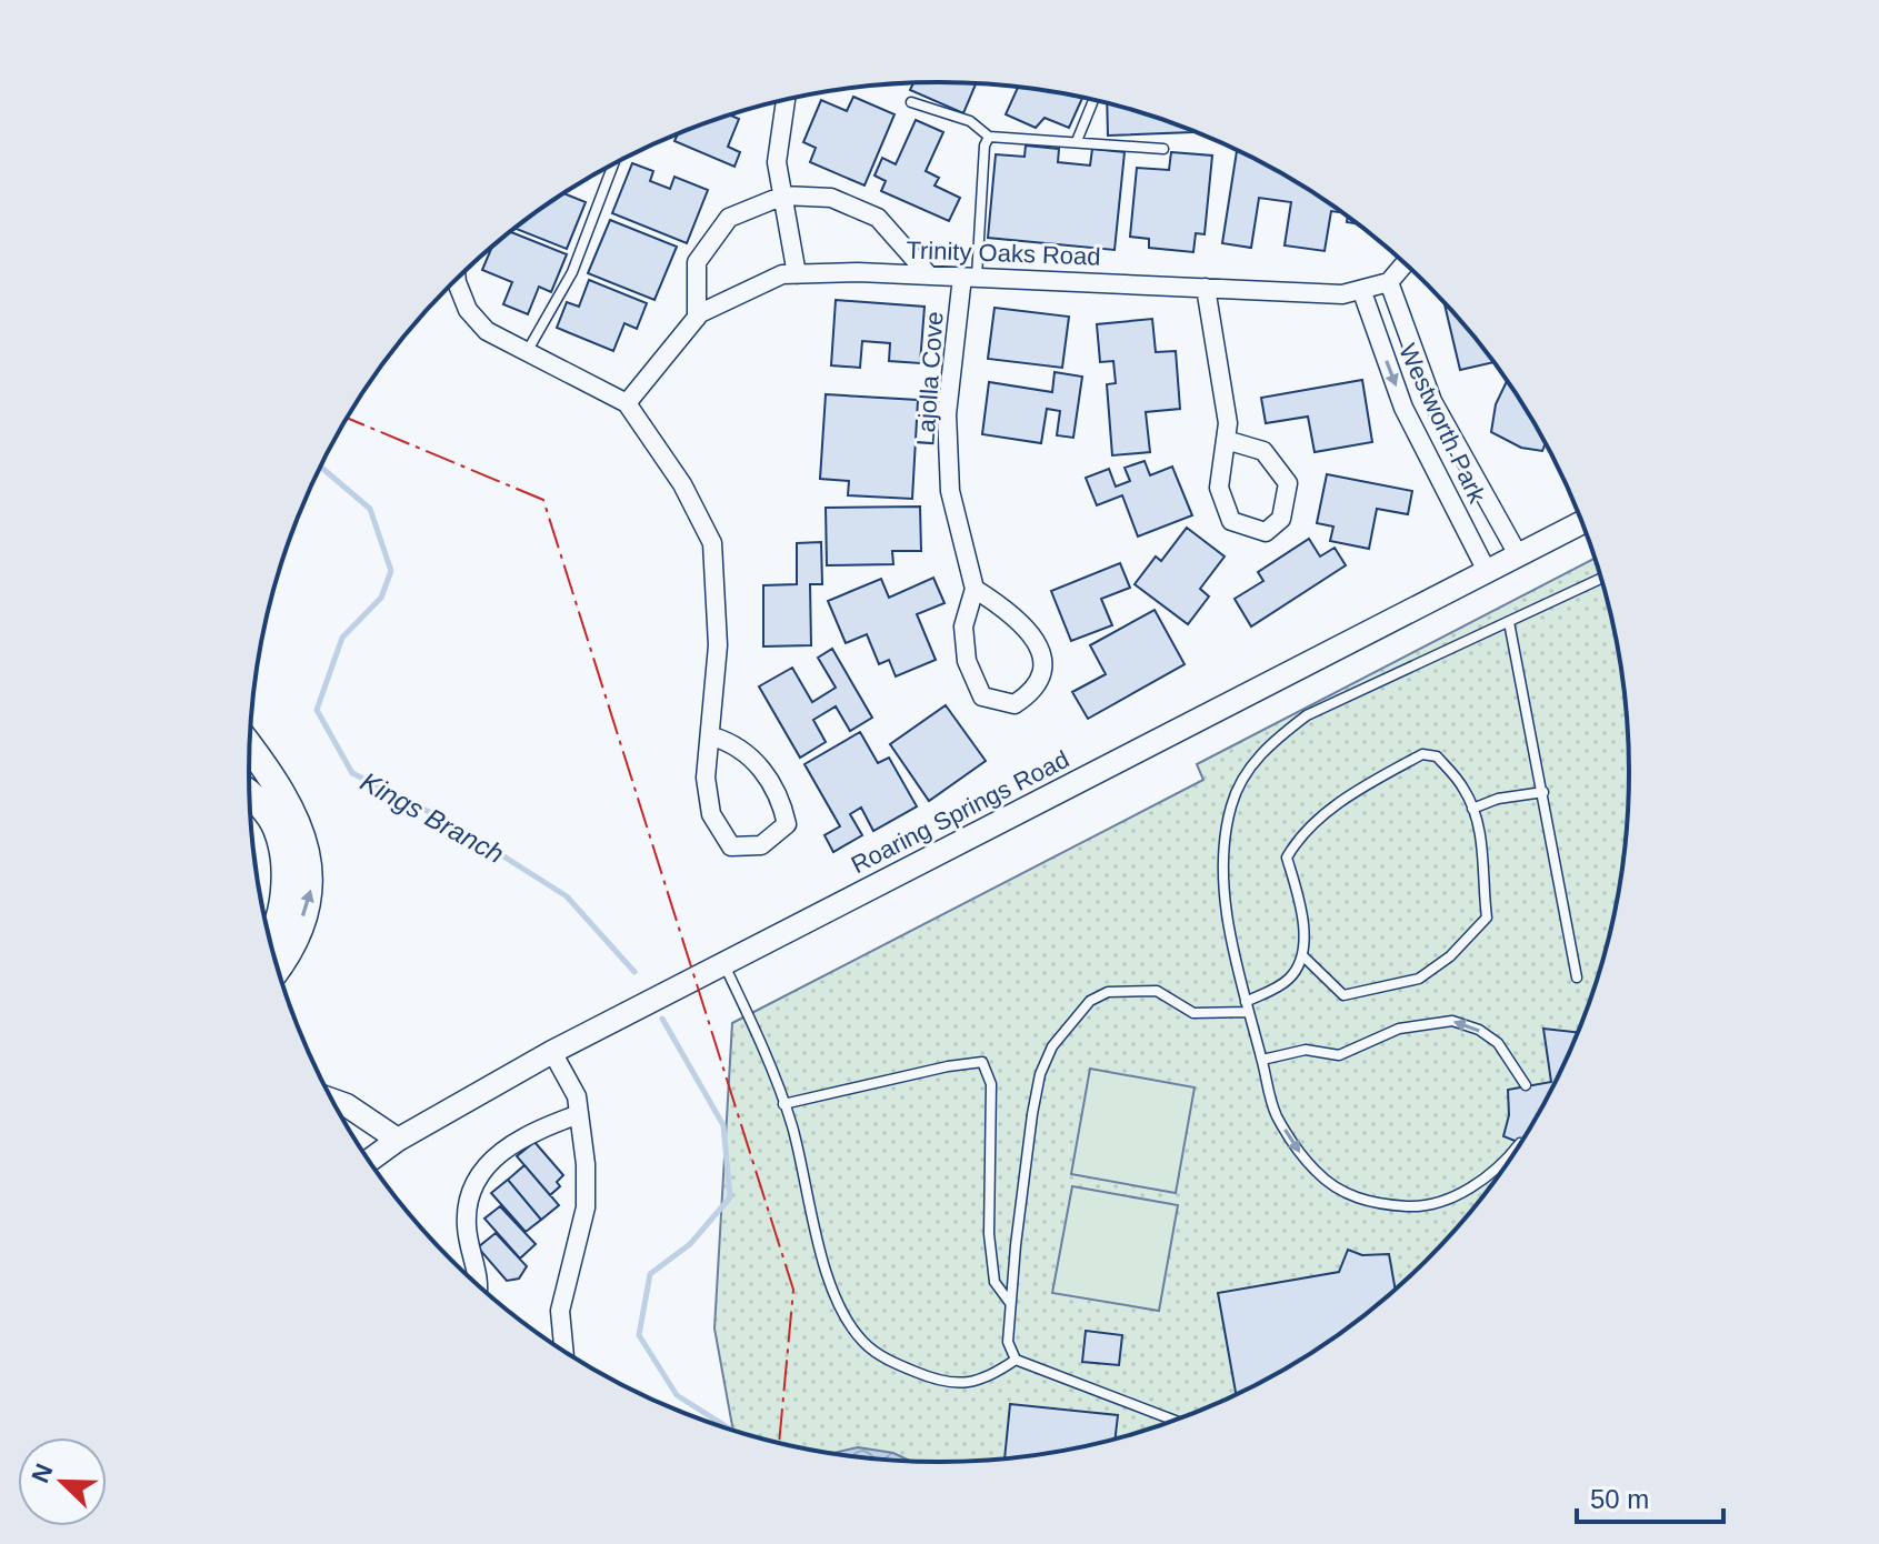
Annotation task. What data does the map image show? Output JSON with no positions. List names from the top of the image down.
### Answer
{
  "streets": {
    "street": [
      "Trinity Oaks Road",
      "Lajolla Cove",
      "Westworth Park",
      "Roaring Springs Road"
    ]
  },
  "crossings": [
    ["Trinity Oaks Road", "Lajolla Cove"],
    ["Trinity Oaks Road", "Westworth Park"],
    ["Westworth Park", "Roaring Springs Road"]
  ],
  "water": ["Kings Branch"],
  "scale_bar": "50 m",
  "north": "top left"
}
